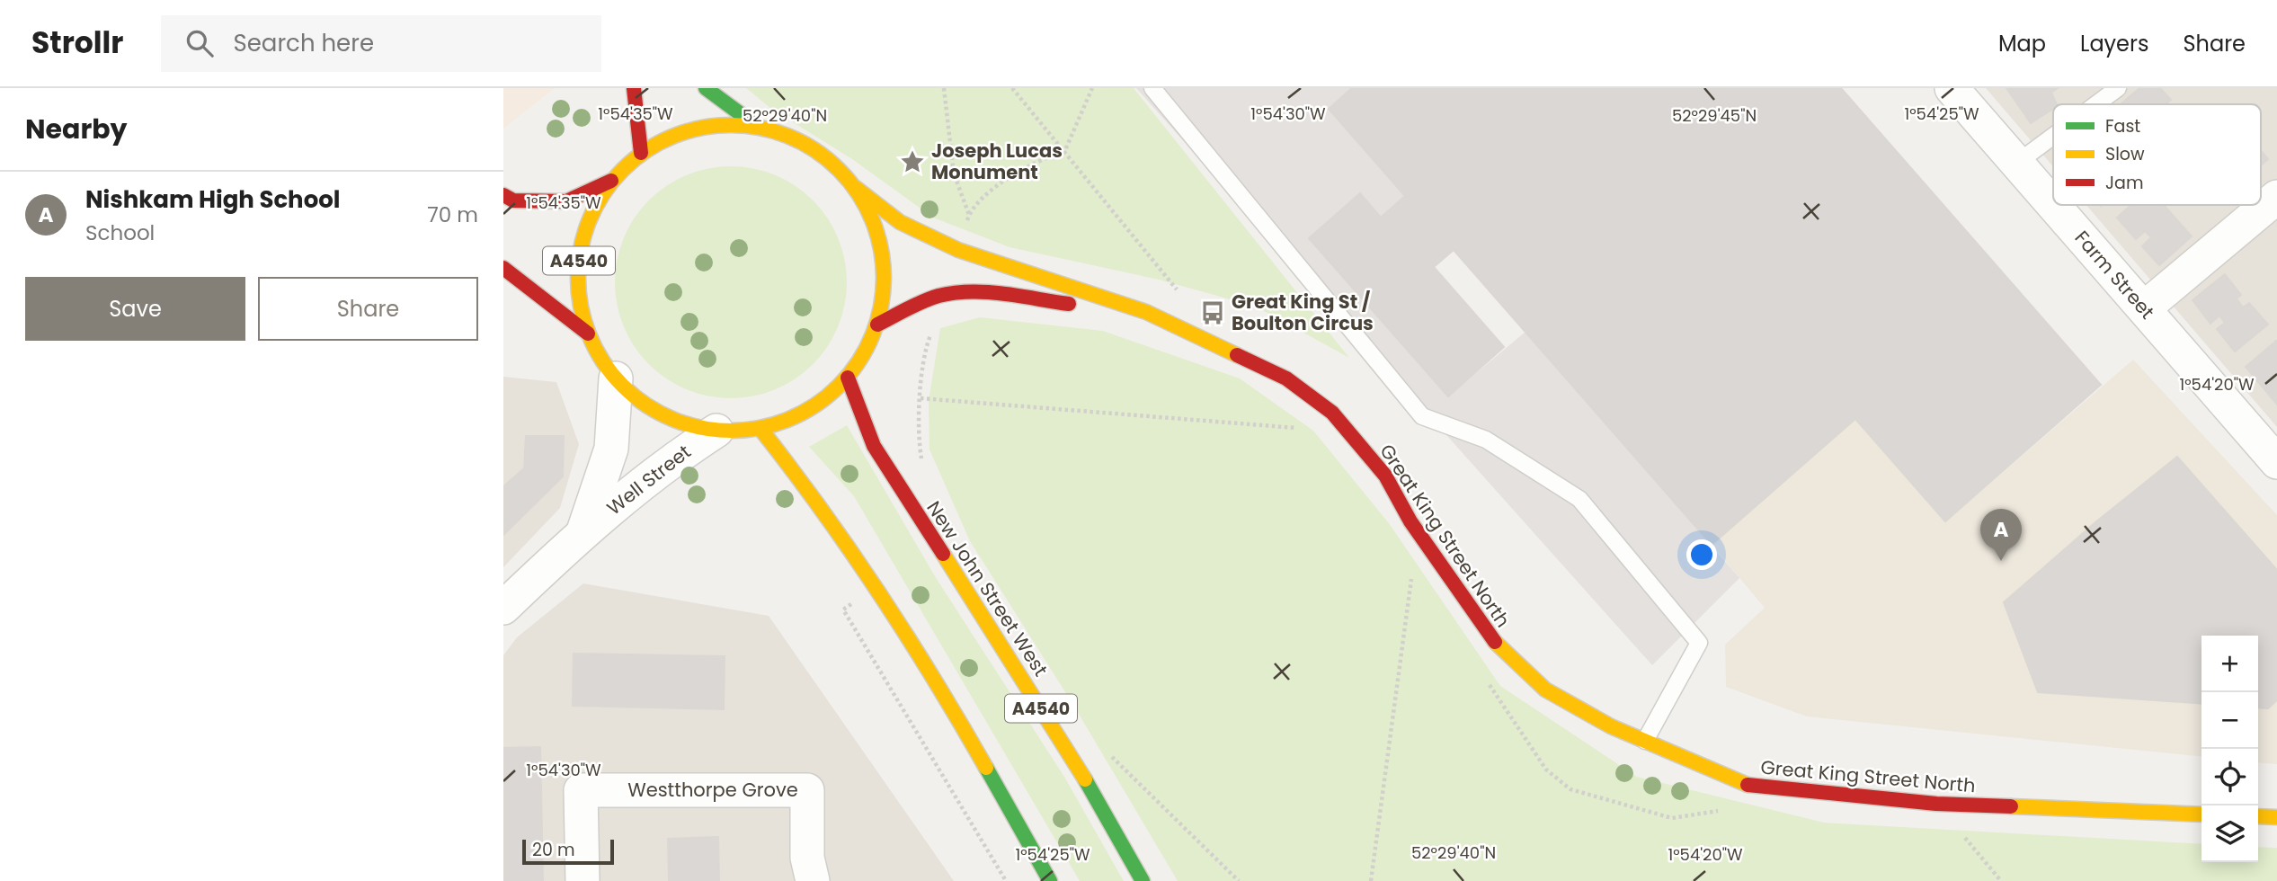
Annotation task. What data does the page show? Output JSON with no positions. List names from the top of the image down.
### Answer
{
  "streets": {
    "main road": ["A4540", "Great King Street North", "New John Street West"],
    "street": ["Farm Street", "Well Street", "Westthorpe Grove"]
  },
  "crossings": [
    ["A4540", "Well Street"],
    ["A4540", "Great King Street North"],
    ["A4540", "New John Street West"]
  ],
  "places": {
    "place": ["Joseph Lucas Monument"],
    "bus stop": ["Great King St / Boulton Circus"]
  },
  "legend": ["Fast", "Slow", "Jam"],
  "scale_bar": "20 m",
  "page": {
    "header": "Strollr",
    "search": "Search here",
    "nav": ["Map", "Layers", "Share"],
    "heading": "Nearby",
    "list": [
      {
        "mark": "A",
        "name": "Nishkam High School",
        "note": "School",
        "value": "70 m"
      }
    ],
    "buttons": ["Save", "Share"],
    "pins": "A",
    "map_buttons": ["+", "−"],
    "scale": "20 m"
  },
  "coordinates": [
    "1°54'35\"W",
    "1°54'30\"W",
    "1°54'25\"W",
    "52°29'40\"N",
    "52°29'45\"N",
    "1°54'20\"W"
  ]
}
